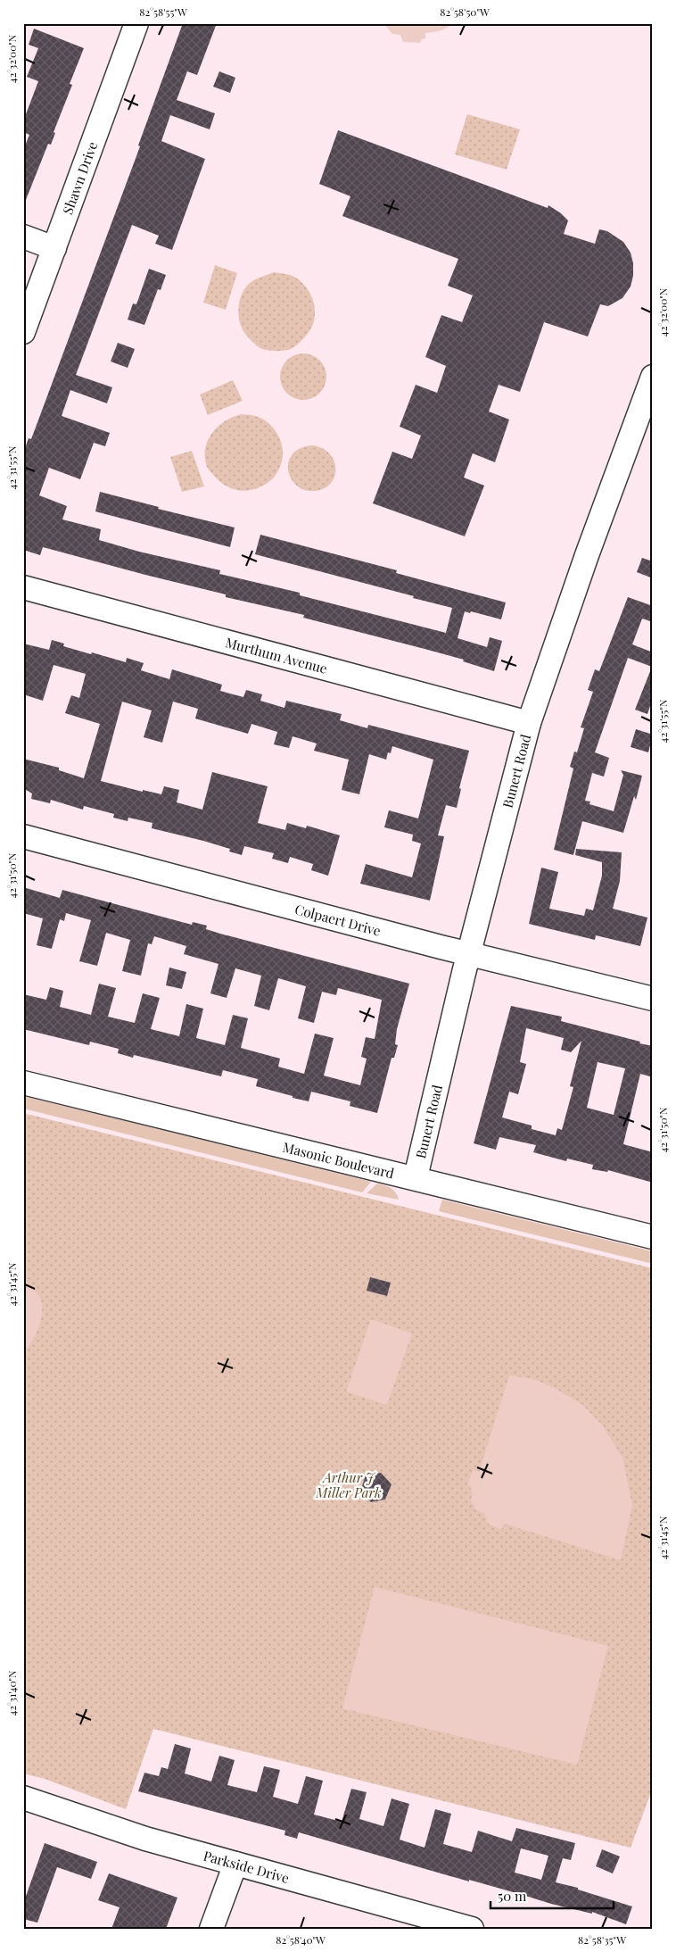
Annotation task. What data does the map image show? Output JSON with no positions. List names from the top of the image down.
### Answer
{
  "streets": {
    "street": [
      "Shawn Drive",
      "Murthum Avenue",
      "Bunert Road",
      "Colpaert Drive",
      "Masonic Boulevard",
      "Parkside Drive"
    ]
  },
  "crossings": [
    ["Murthum Avenue", "Bunert Road"],
    ["Bunert Road", "Colpaert Drive"],
    ["Bunert Road", "Masonic Boulevard"]
  ],
  "parks": ["Arthur J Miller Park"],
  "scale_bar": "50 m",
  "coordinates": [
    "82°58'55\"W",
    "82°58'50\"W",
    "42°32'00\"N",
    "42°31'55\"N",
    "42°31'50\"N",
    "42°31'45\"N",
    "42°31'40\"N",
    "82°58'40\"W",
    "82°58'35\"W"
  ]
}
